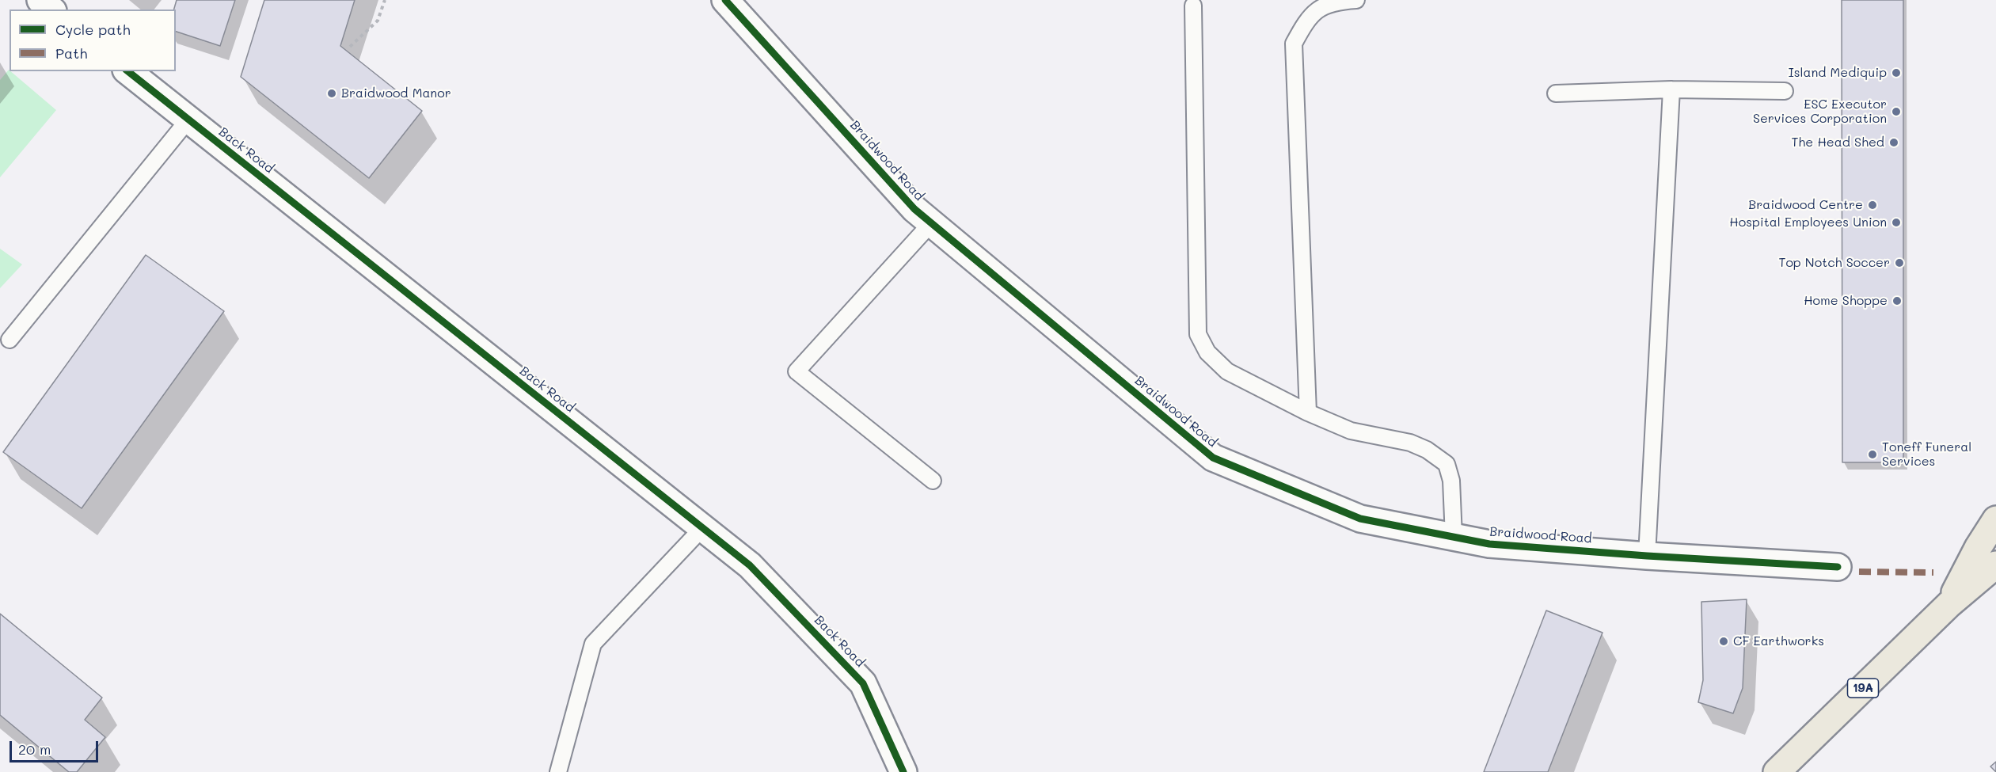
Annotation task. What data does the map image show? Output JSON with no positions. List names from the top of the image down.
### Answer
{
  "streets": {
    "main road": ["19A"],
    "street": ["Back Road", "Braidwood Road"]
  },
  "places": [
    "Island Mediquip",
    "Braidwood Manor",
    "ESC Executor Services Corporation",
    "The Head Shed",
    "Braidwood Centre",
    "Hospital Employees Union",
    "Top Notch Soccer",
    "Home Shoppe",
    "Toneff Funeral Services",
    "CF Earthworks"
  ],
  "legend": ["Cycle path", "Path"],
  "scale_bar": "20 m"
}
